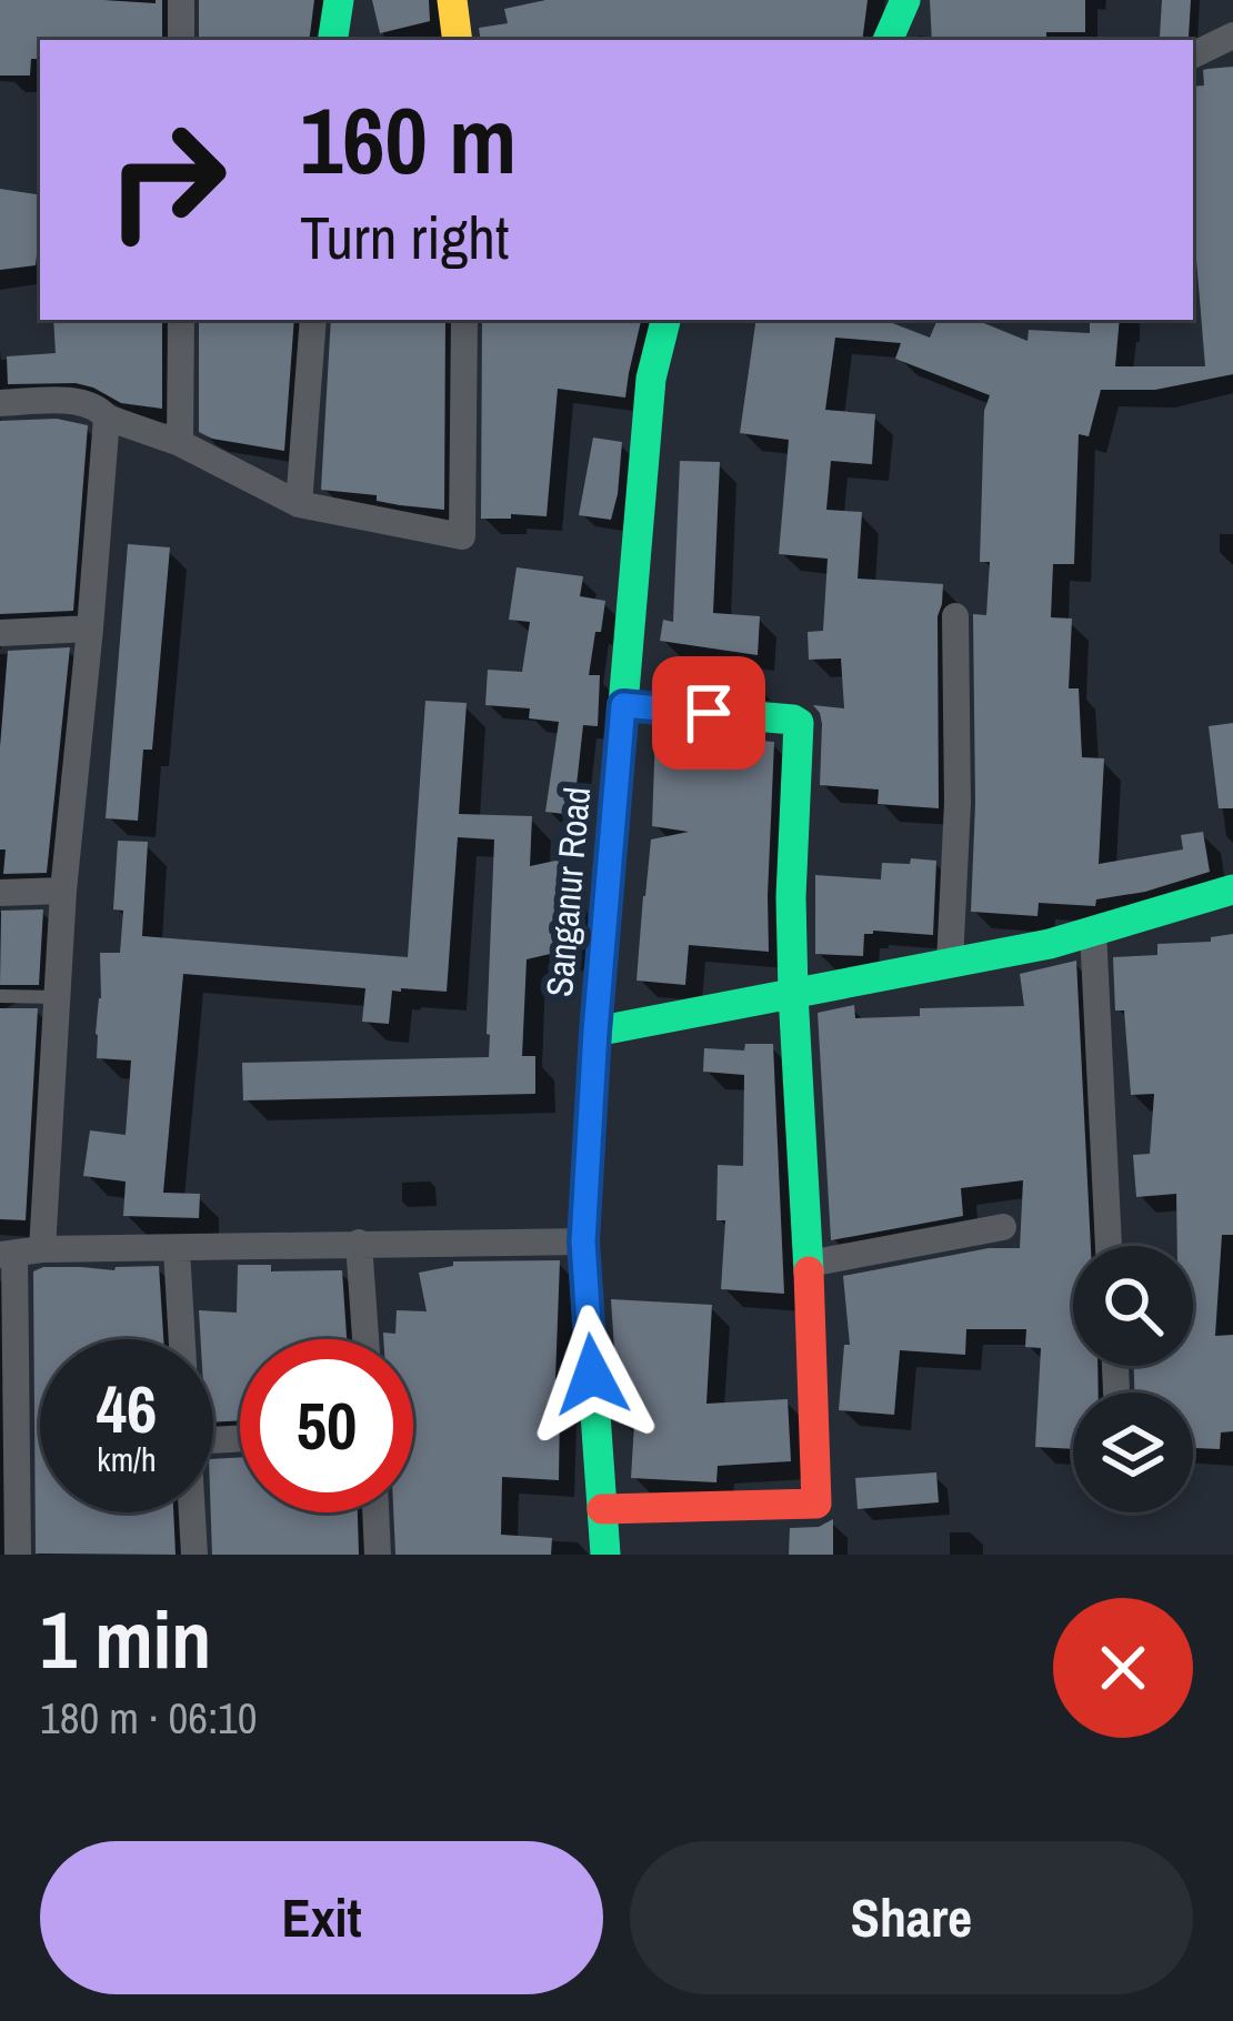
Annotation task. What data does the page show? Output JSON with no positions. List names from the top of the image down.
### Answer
{
  "streets": {
    "street": ["Sanganur Road"]
  },
  "page": {
    "turn": ["160 m", "Turn right"],
    "speed": "46 km/h",
    "limit": "50",
    "heading": ["1 min", "180 m · 06:10"],
    "buttons": ["Exit", "Share"]
  }
}
